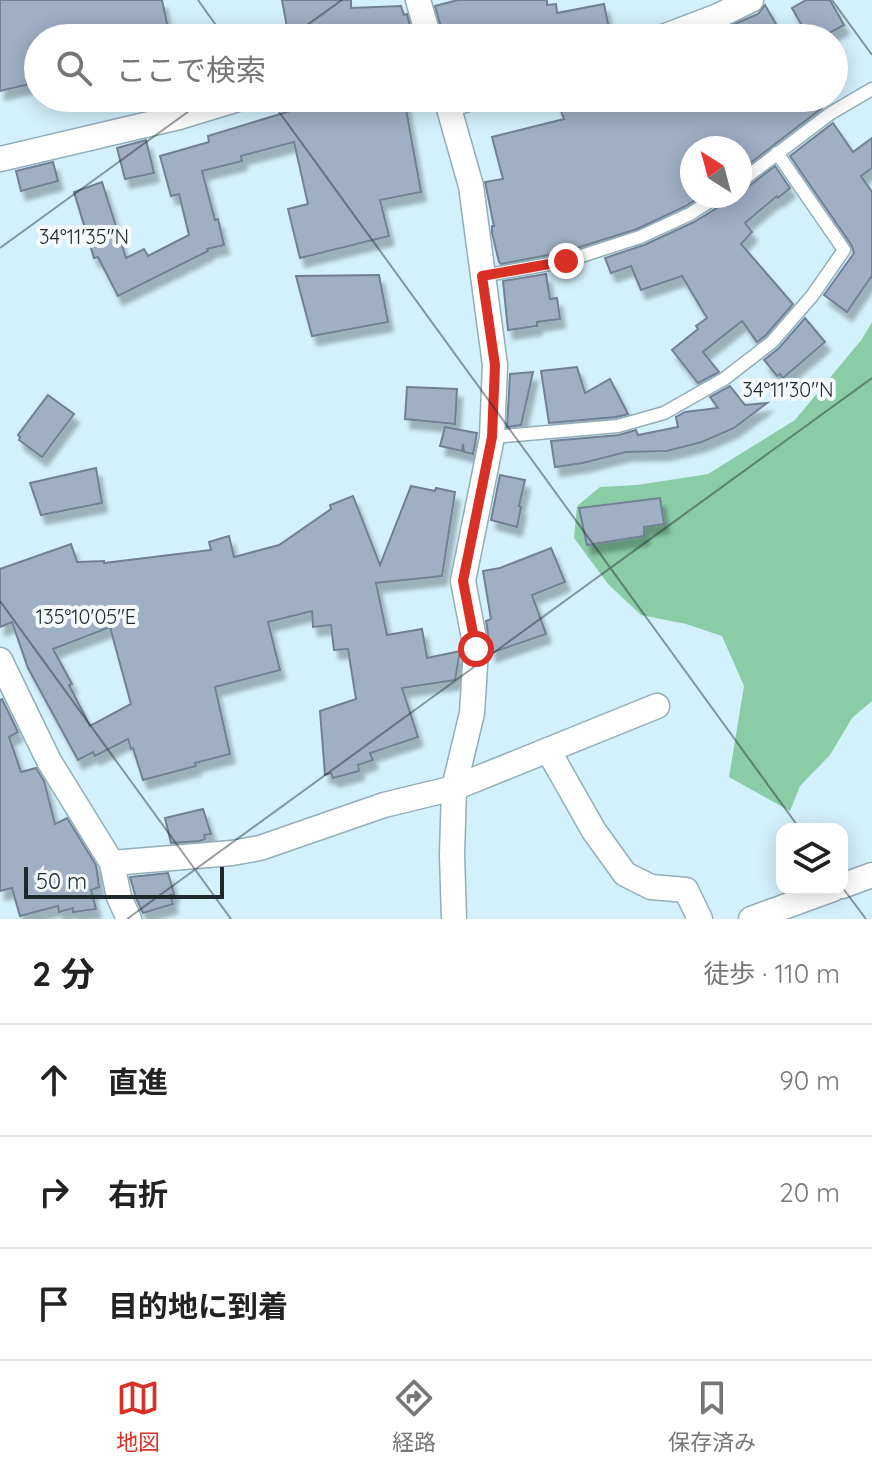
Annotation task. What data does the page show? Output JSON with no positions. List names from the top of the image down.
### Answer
{
  "scale_bar": "50 m",
  "north": "top left",
  "page": {
    "search": "ここで検索",
    "scale": "50 m",
    "heading": ["2 分", "徒歩 · 110 m"],
    "list": [
      ["直進", "90 m"],
      ["右折", "20 m"],
      "目的地に到着"
    ],
    "nav": ["地図", "経路", "保存済み"]
  },
  "coordinates": ["34°11'35\"N", "34°11'30\"N", "135°10'05\"E"]
}
